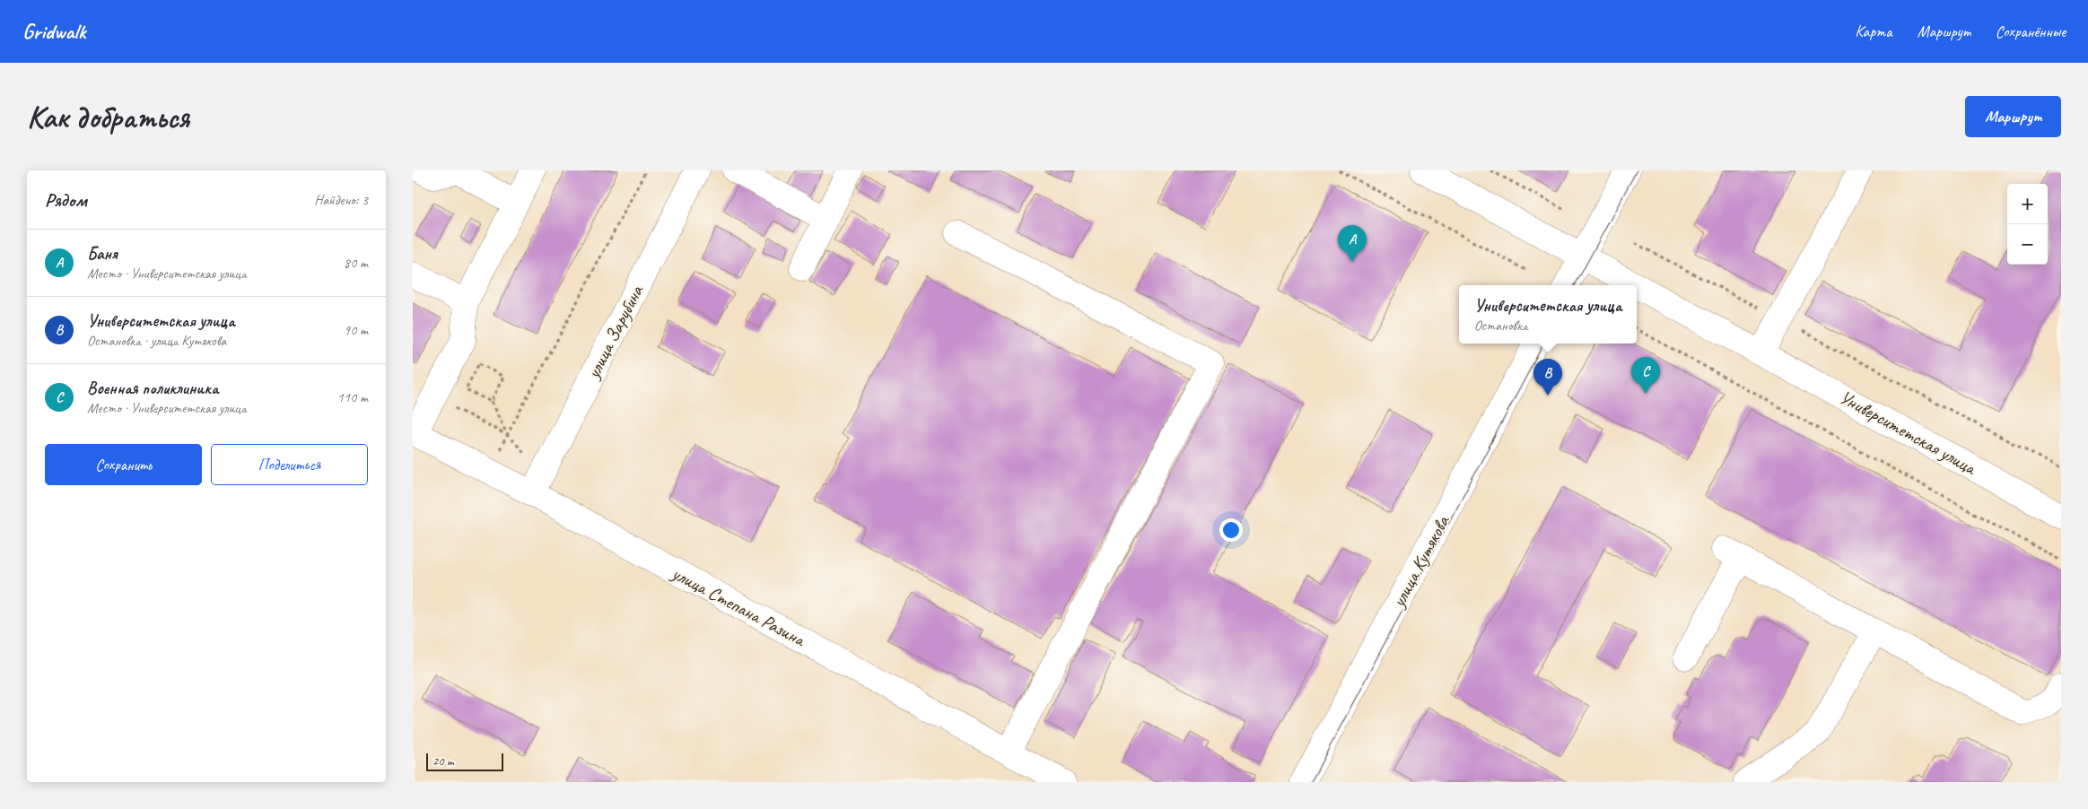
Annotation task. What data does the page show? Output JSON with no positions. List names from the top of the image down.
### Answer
{
  "streets": {
    "street": [
      "улица Зарубина",
      "Университетская улица",
      "улица Кутякова",
      "улица Степана Разина"
    ]
  },
  "crossings": [
    ["улица Зарубина", "улица Степана Разина"]
  ],
  "scale_bar": "20 m",
  "page": {
    "header": "Gridwalk",
    "nav": ["Карта", "Маршрут", "Сохранённые"],
    "buttons": [
      "Маршрут",
      ["Сохранить", "Поделиться"]
    ],
    "title": "Как добраться",
    "heading": ["Рядом", "Найдено: 3"],
    "map_buttons": ["+", "−"],
    "pins": ["A", "C", "B"],
    "list": [
      {
        "mark": "A",
        "name": "Баня",
        "note": "Место · Университетская улица",
        "value": "80 m"
      },
      {
        "mark": "B",
        "name": "Университетская улица",
        "note": "Остановка · улица Кутякова",
        "value": "90 m"
      },
      {
        "mark": "C",
        "name": "Военная поликлиника",
        "note": "Место · Университетская улица",
        "value": "110 m"
      }
    ],
    "popup": ["Университетская улица", "Остановка"],
    "scale": "20 m"
  }
}
